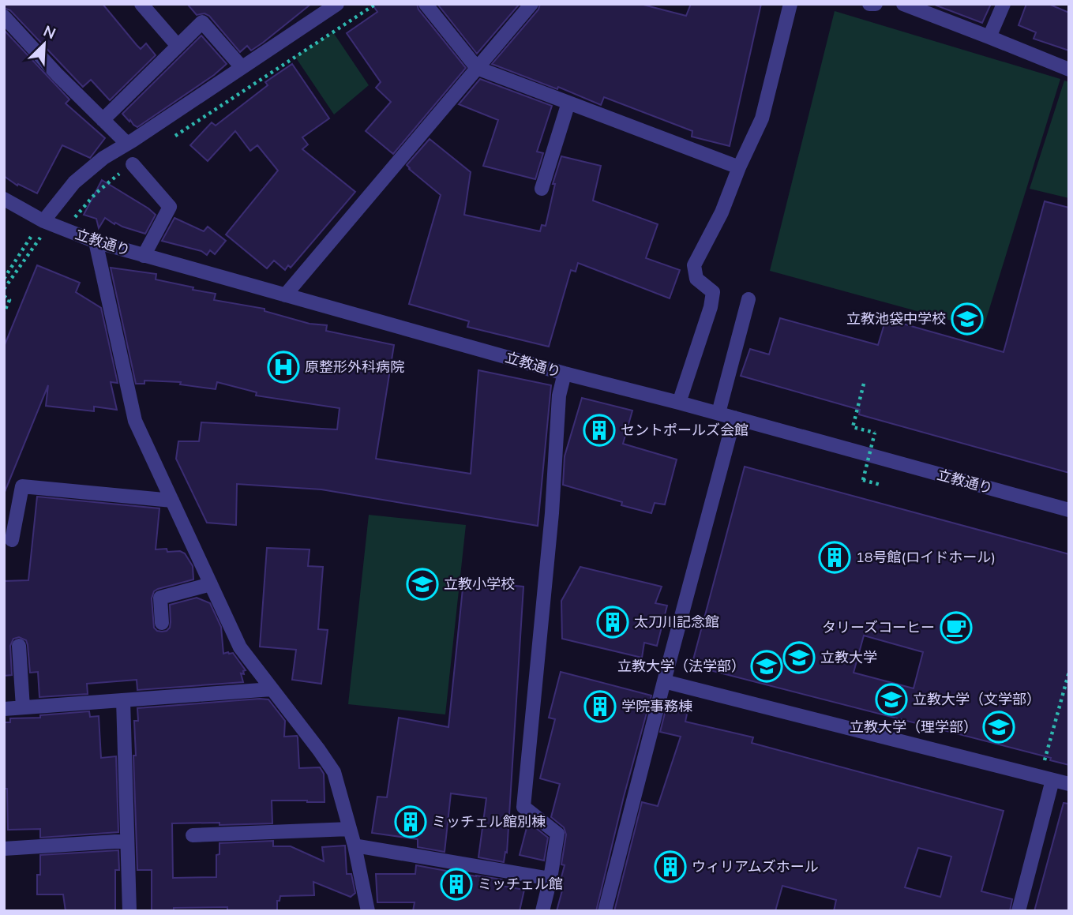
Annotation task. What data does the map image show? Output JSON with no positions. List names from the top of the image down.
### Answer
{
  "streets": {
    "street": ["立教通り"]
  },
  "places": {
    "school or university": [
      "立教池袋中学校",
      "立教小学校",
      "立教大学",
      "立教大学（法学部）",
      "立教大学（文学部）",
      "立教大学（理学部）"
    ],
    "hospital": ["原整形外科病院"],
    "building": [
      "セントポールズ会館",
      "18号館(ロイドホール)",
      "太刀川記念館",
      "学院事務棟",
      "ミッチェル館別棟",
      "ウィリアムズホール",
      "ミッチェル館"
    ],
    "cafe": ["タリーズコーヒー"]
  },
  "north": "top right"
}
